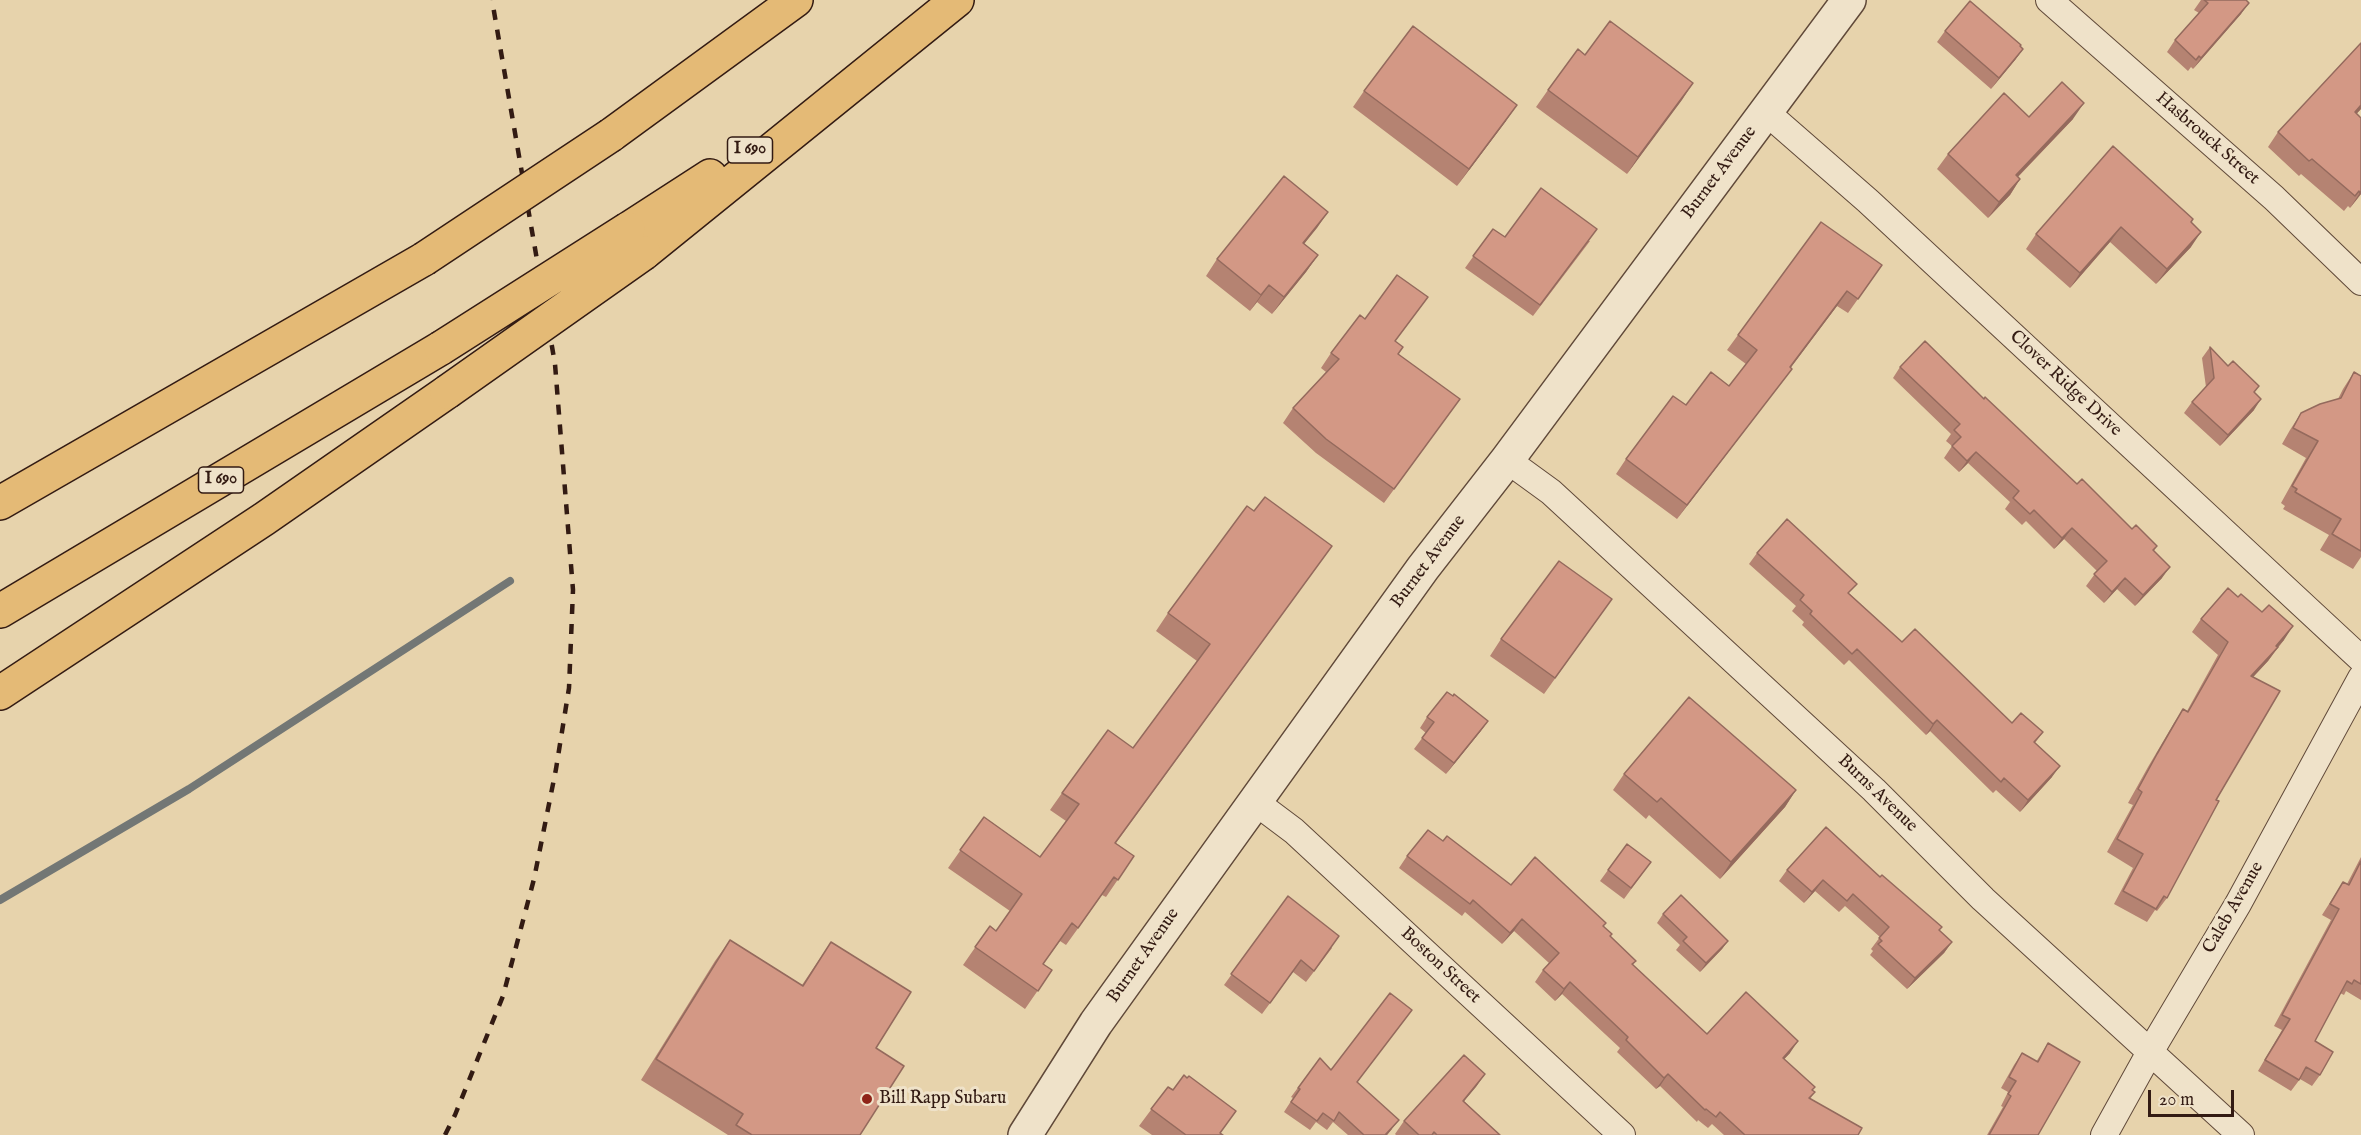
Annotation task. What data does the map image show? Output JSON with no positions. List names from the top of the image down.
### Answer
{
  "streets": {
    "highway": ["I 690"],
    "street": [
      "Hasbrouck Street",
      "Burnet Avenue",
      "Clover Ridge Drive",
      "Burns Avenue",
      "Caleb Avenue",
      "Boston Street"
    ]
  },
  "crossings": [
    ["Burnet Avenue", "Clover Ridge Drive"],
    ["Burnet Avenue", "Burns Avenue"],
    ["Burnet Avenue", "Boston Street"],
    ["Burns Avenue", "Caleb Avenue"]
  ],
  "places": ["Bill Rapp Subaru"],
  "scale_bar": "20 m"
}
